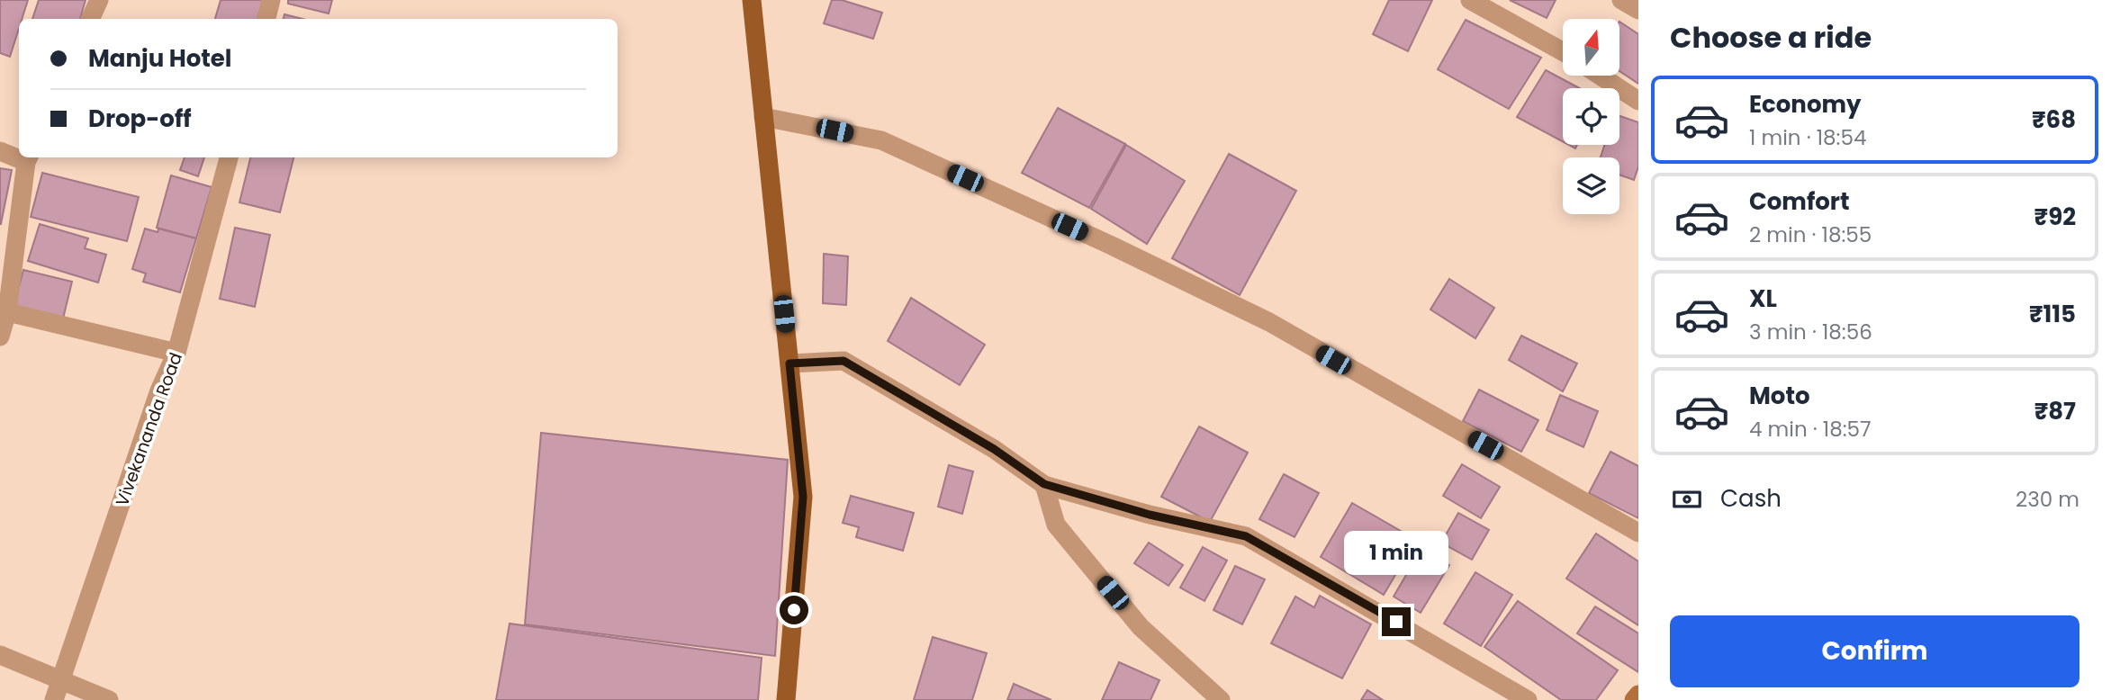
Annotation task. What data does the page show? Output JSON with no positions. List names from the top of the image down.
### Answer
{
  "streets": {
    "street": ["Vivekananda Road"]
  },
  "north": "top",
  "page": {
    "heading": "Choose a ride",
    "banner": ["Manju Hotel", "Drop-off"],
    "list": [
      {
        "name": "Economy",
        "note": "1 min · 18:54",
        "value": "₹68"
      },
      {
        "name": "Comfort",
        "note": "2 min · 18:55",
        "value": "₹92"
      },
      {
        "name": "XL",
        "note": "3 min · 18:56",
        "value": "₹115"
      },
      {
        "name": "Moto",
        "note": "4 min · 18:57",
        "value": "₹87"
      }
    ],
    "pay": ["Cash", "230 m"],
    "bubble": "1 min",
    "buttons": "Confirm"
  }
}
